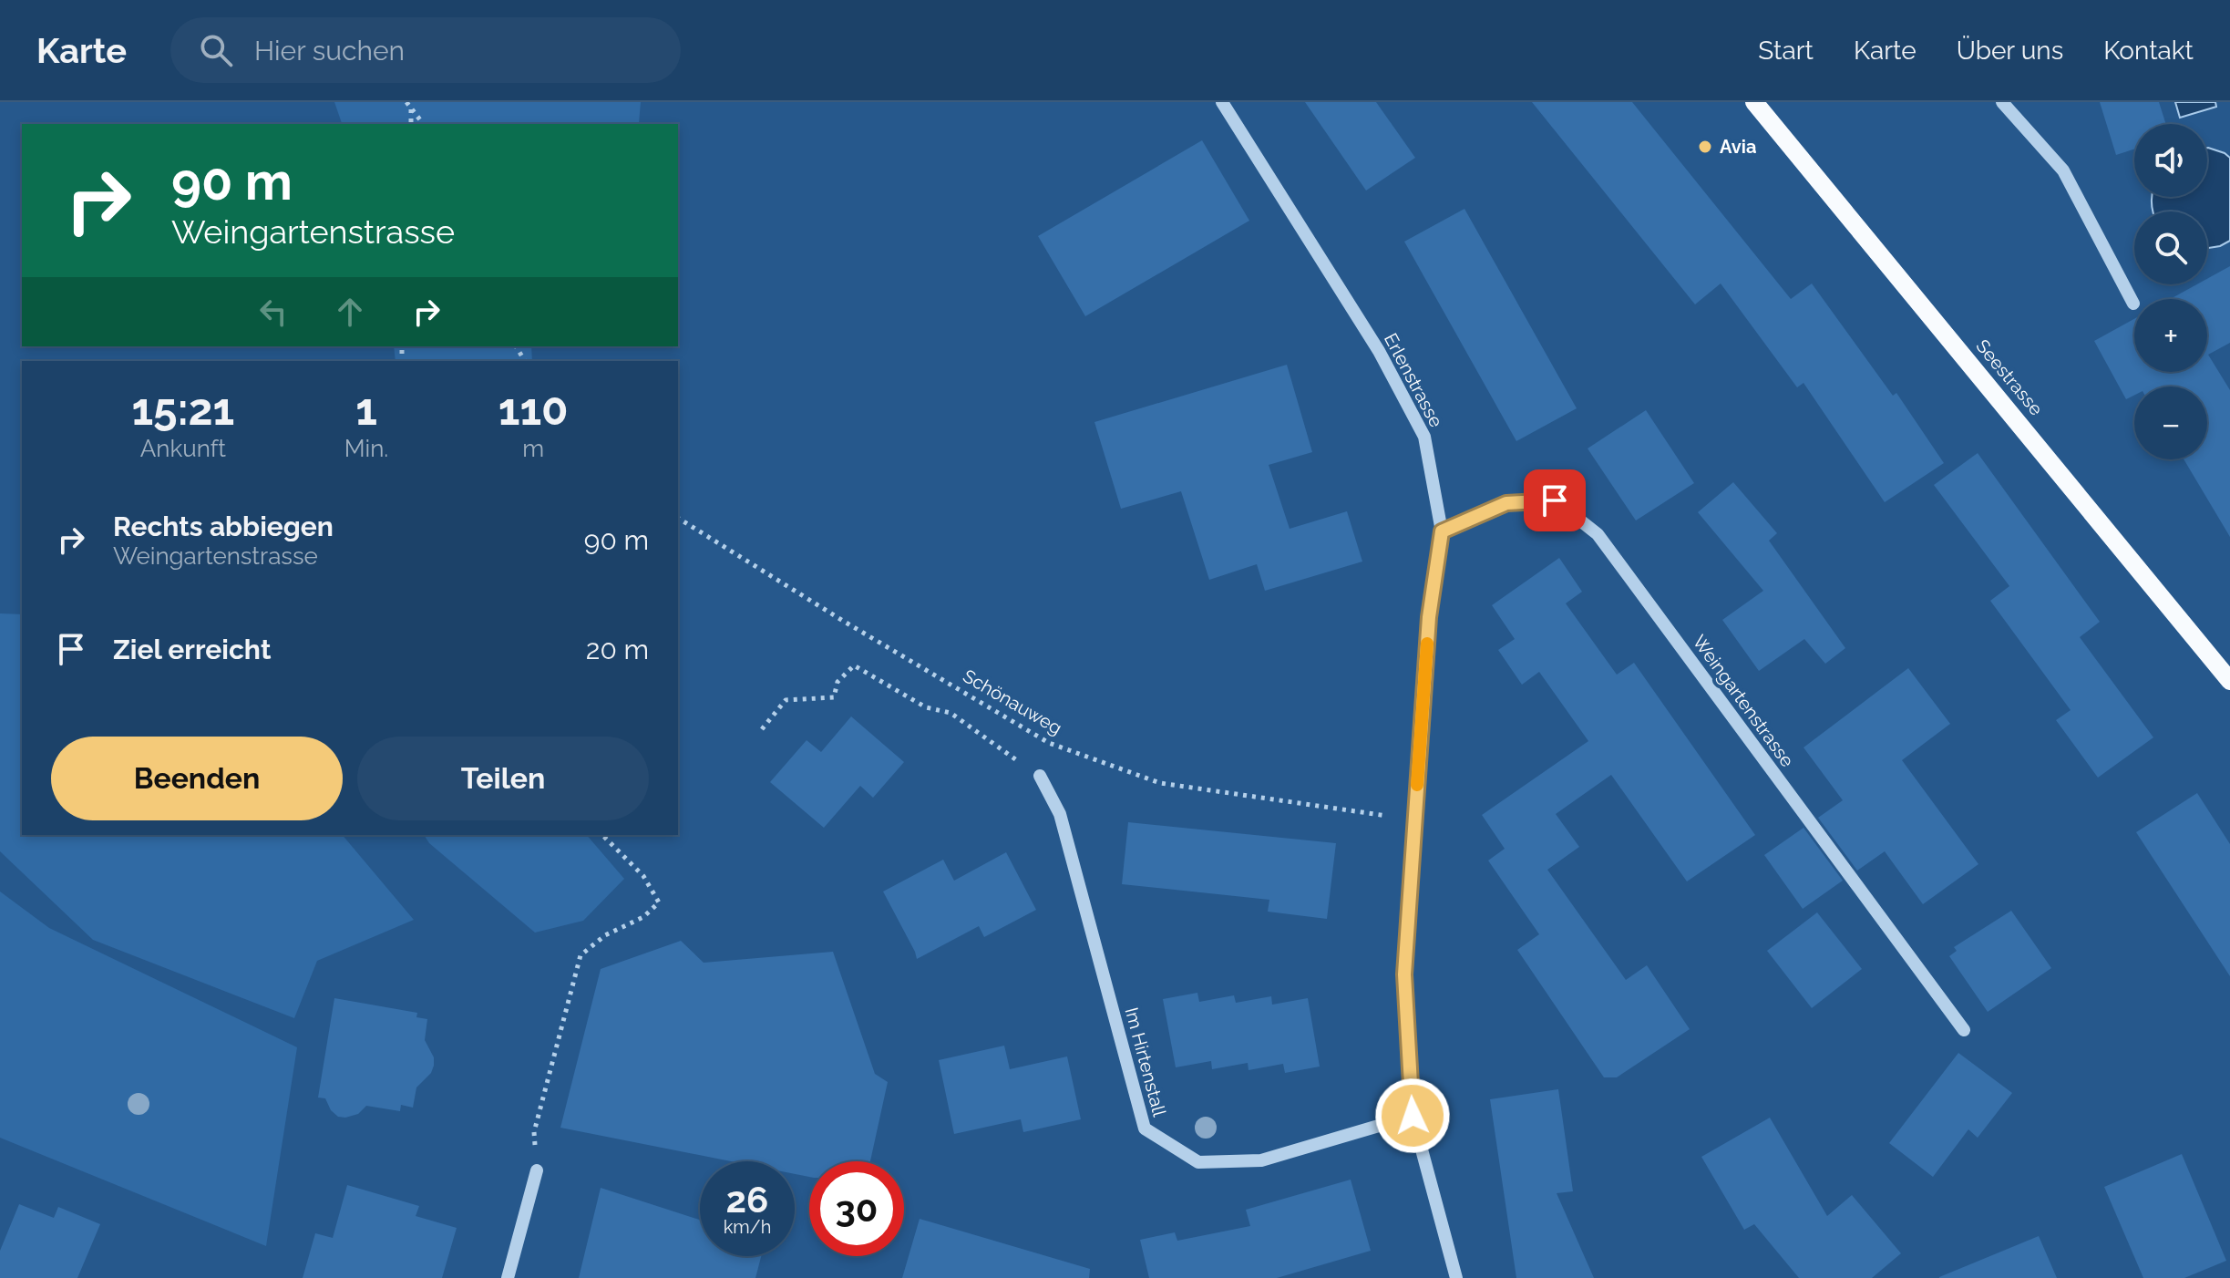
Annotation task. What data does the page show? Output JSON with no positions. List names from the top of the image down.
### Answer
{
  "streets": {
    "main road": ["Seestrasse"],
    "street": ["Erlenstrasse", "Weingartenstrasse", "Im Hirtenstall"],
    "path": ["Schönauweg"]
  },
  "crossings": [
    ["Erlenstrasse", "Weingartenstrasse"],
    ["Erlenstrasse", "Schönauweg"],
    ["Erlenstrasse", "Im Hirtenstall"]
  ],
  "places": ["Avia"],
  "page": {
    "header": "Karte",
    "search": "Hier suchen",
    "nav": [
      "Start",
      "Karte",
      "Über uns",
      "Kontakt"
    ],
    "map_buttons": ["+", "−"],
    "turn": ["90 m", "Weingartenstrasse"],
    "eta": [
      "15:21",
      "Ankunft",
      "1",
      "Min.",
      "110",
      "m"
    ],
    "list": [
      {
        "name": "Rechts abbiegen",
        "note": "Weingartenstrasse",
        "value": "90 m"
      },
      {
        "name": "Ziel erreicht",
        "value": "20 m"
      }
    ],
    "buttons": ["Beenden", "Teilen"],
    "speed": "26 km/h",
    "limit": "30"
  }
}
